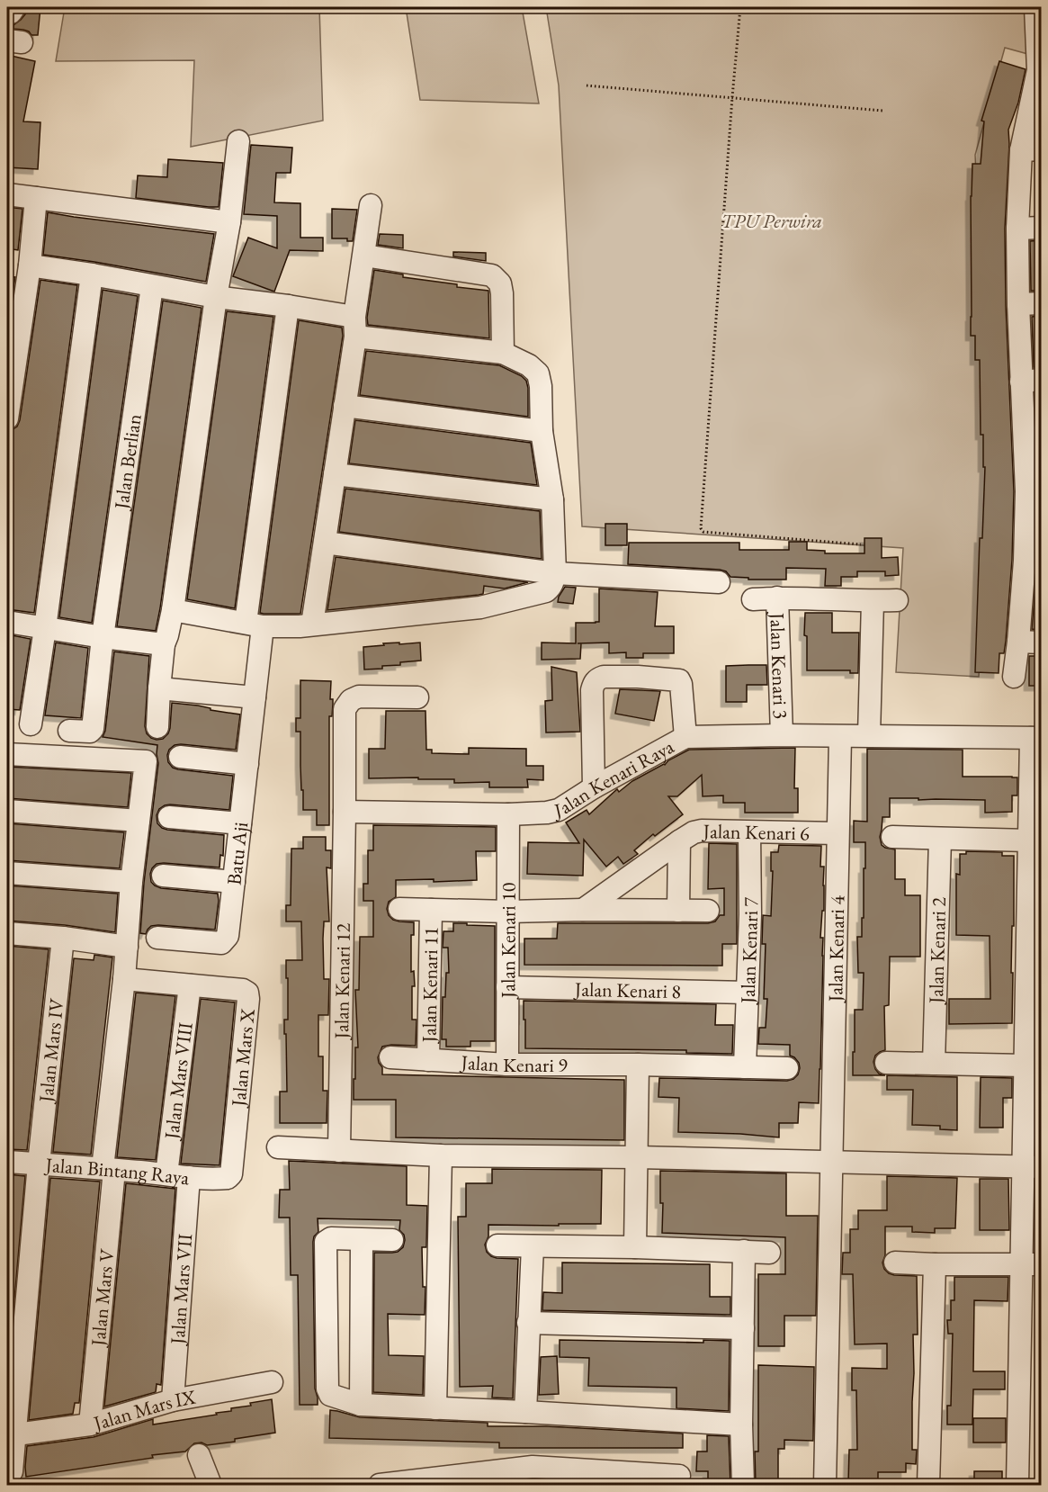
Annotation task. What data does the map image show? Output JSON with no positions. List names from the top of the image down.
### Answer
{
  "streets": {
    "street": [
      "Jalan Berlian",
      "Jalan Kenari 3",
      "Jalan Kenari Raya",
      "Jalan Kenari 6",
      "Batu Aji",
      "Jalan Kenari 10",
      "Jalan Kenari 7",
      "Jalan Kenari 4",
      "Jalan Kenari 2",
      "Jalan Kenari 12",
      "Jalan Kenari 11",
      "Jalan Kenari 8",
      "Jalan Mars IV",
      "Jalan Mars X",
      "Jalan Kenari 9",
      "Jalan Mars VIII",
      "Jalan Bintang Raya",
      "Jalan Mars VII",
      "Jalan Mars V",
      "Jalan Mars IX"
    ]
  },
  "crossings": [
    ["Jalan Kenari 3", "Jalan Kenari Raya"],
    ["Jalan Kenari Raya", "Jalan Kenari 10"],
    ["Jalan Kenari Raya", "Jalan Kenari 4"],
    ["Jalan Kenari Raya", "Jalan Kenari 12"],
    ["Jalan Kenari 6", "Jalan Kenari 7"],
    ["Jalan Kenari 6", "Jalan Kenari 4"],
    ["Jalan Kenari 10", "Jalan Kenari 11"],
    ["Jalan Kenari 10", "Jalan Kenari 8"],
    ["Jalan Kenari 10", "Jalan Kenari 9"],
    ["Jalan Kenari 7", "Jalan Kenari 8"],
    ["Jalan Kenari 7", "Jalan Kenari 9"],
    ["Jalan Kenari 11", "Jalan Kenari 9"],
    ["Jalan Mars IV", "Jalan Bintang Raya"],
    ["Jalan Mars IV", "Jalan Mars IX"],
    ["Jalan Mars X", "Jalan Mars VIII"],
    ["Jalan Mars X", "Jalan Bintang Raya"],
    ["Jalan Mars X", "Jalan Mars V"],
    ["Jalan Mars VIII", "Jalan Bintang Raya"],
    ["Jalan Bintang Raya", "Jalan Mars VII"],
    ["Jalan Bintang Raya", "Jalan Mars V"],
    ["Jalan Mars VII", "Jalan Mars IX"],
    ["Jalan Mars V", "Jalan Mars IX"]
  ],
  "parks": ["TPU Perwira"]
}
